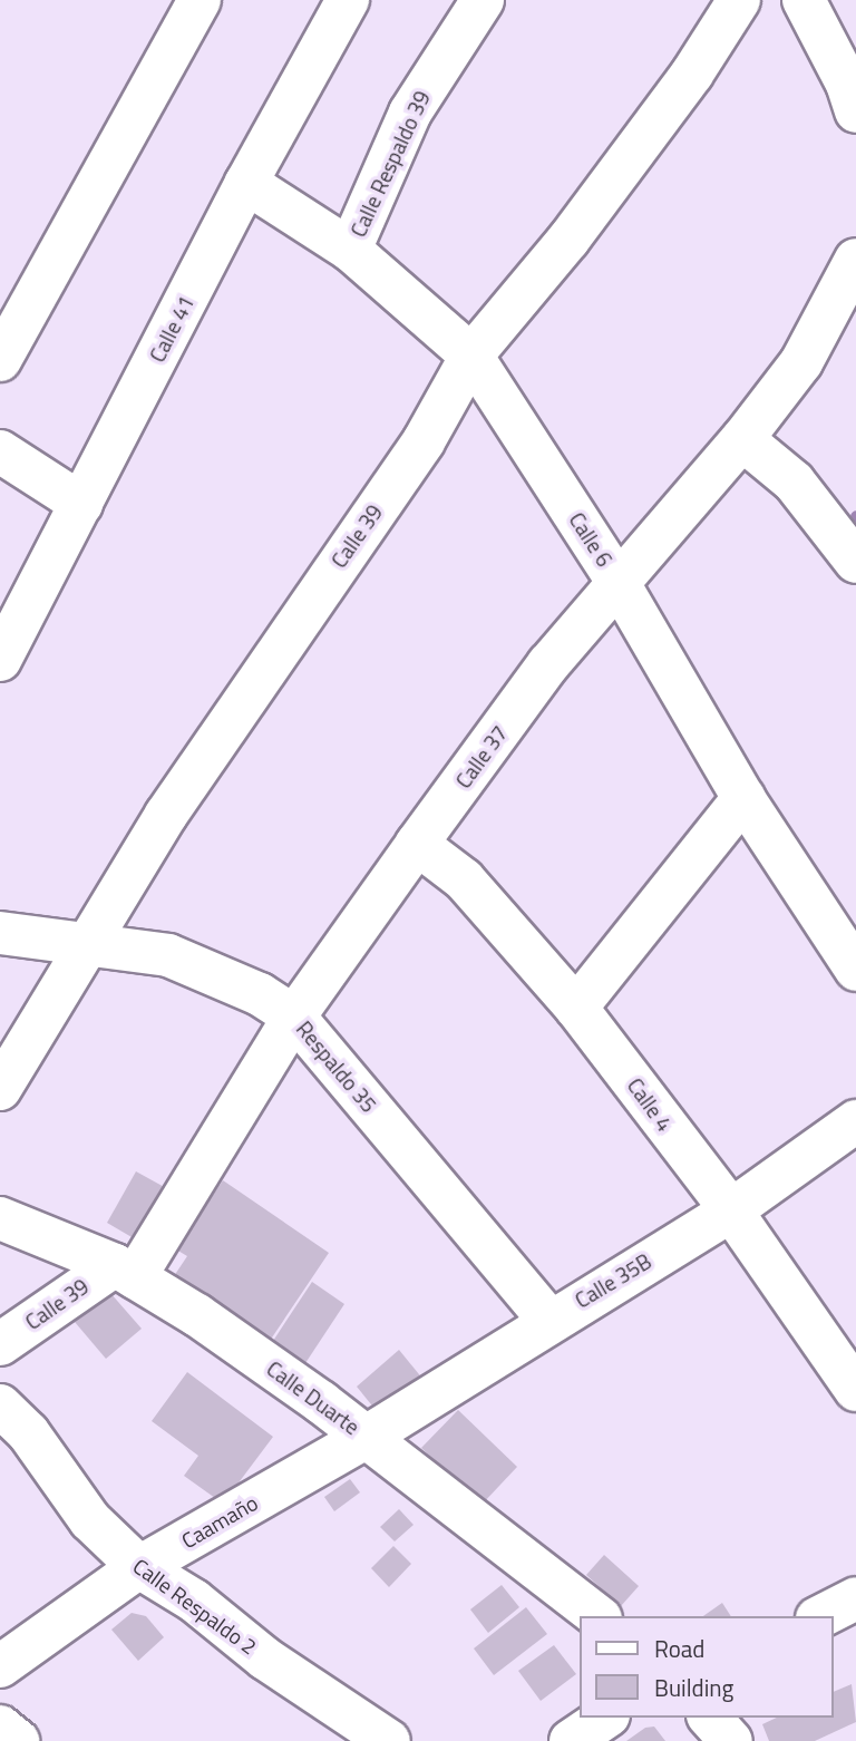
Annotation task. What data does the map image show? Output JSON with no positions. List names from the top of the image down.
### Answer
{
  "streets": {
    "street": [
      "Calle Respaldo 39",
      "Calle 41",
      "Calle 39",
      "Calle 6",
      "Calle 37",
      "Respaldo 35",
      "Calle 4",
      "Calle 35B",
      "Calle Duarte",
      "Caamaño",
      "Calle Respaldo 2"
    ]
  },
  "crossings": [
    ["Calle Respaldo 39", "Calle 6"],
    ["Calle 41", "Calle 6"],
    ["Calle 39", "Calle 6"],
    ["Calle 39", "Calle 37"],
    ["Calle 39", "Respaldo 35"],
    ["Calle 39", "Calle Duarte"],
    ["Calle 6", "Calle 37"],
    ["Calle 37", "Respaldo 35"],
    ["Calle 37", "Calle 4"],
    ["Calle 37", "Calle Duarte"],
    ["Respaldo 35", "Calle 35B"],
    ["Calle 4", "Calle 35B"],
    ["Calle 35B", "Calle Duarte"],
    ["Calle 35B", "Caamaño"],
    ["Calle Duarte", "Caamaño"],
    ["Caamaño", "Calle Respaldo 2"]
  ],
  "legend": ["Road", "Building"]
}
